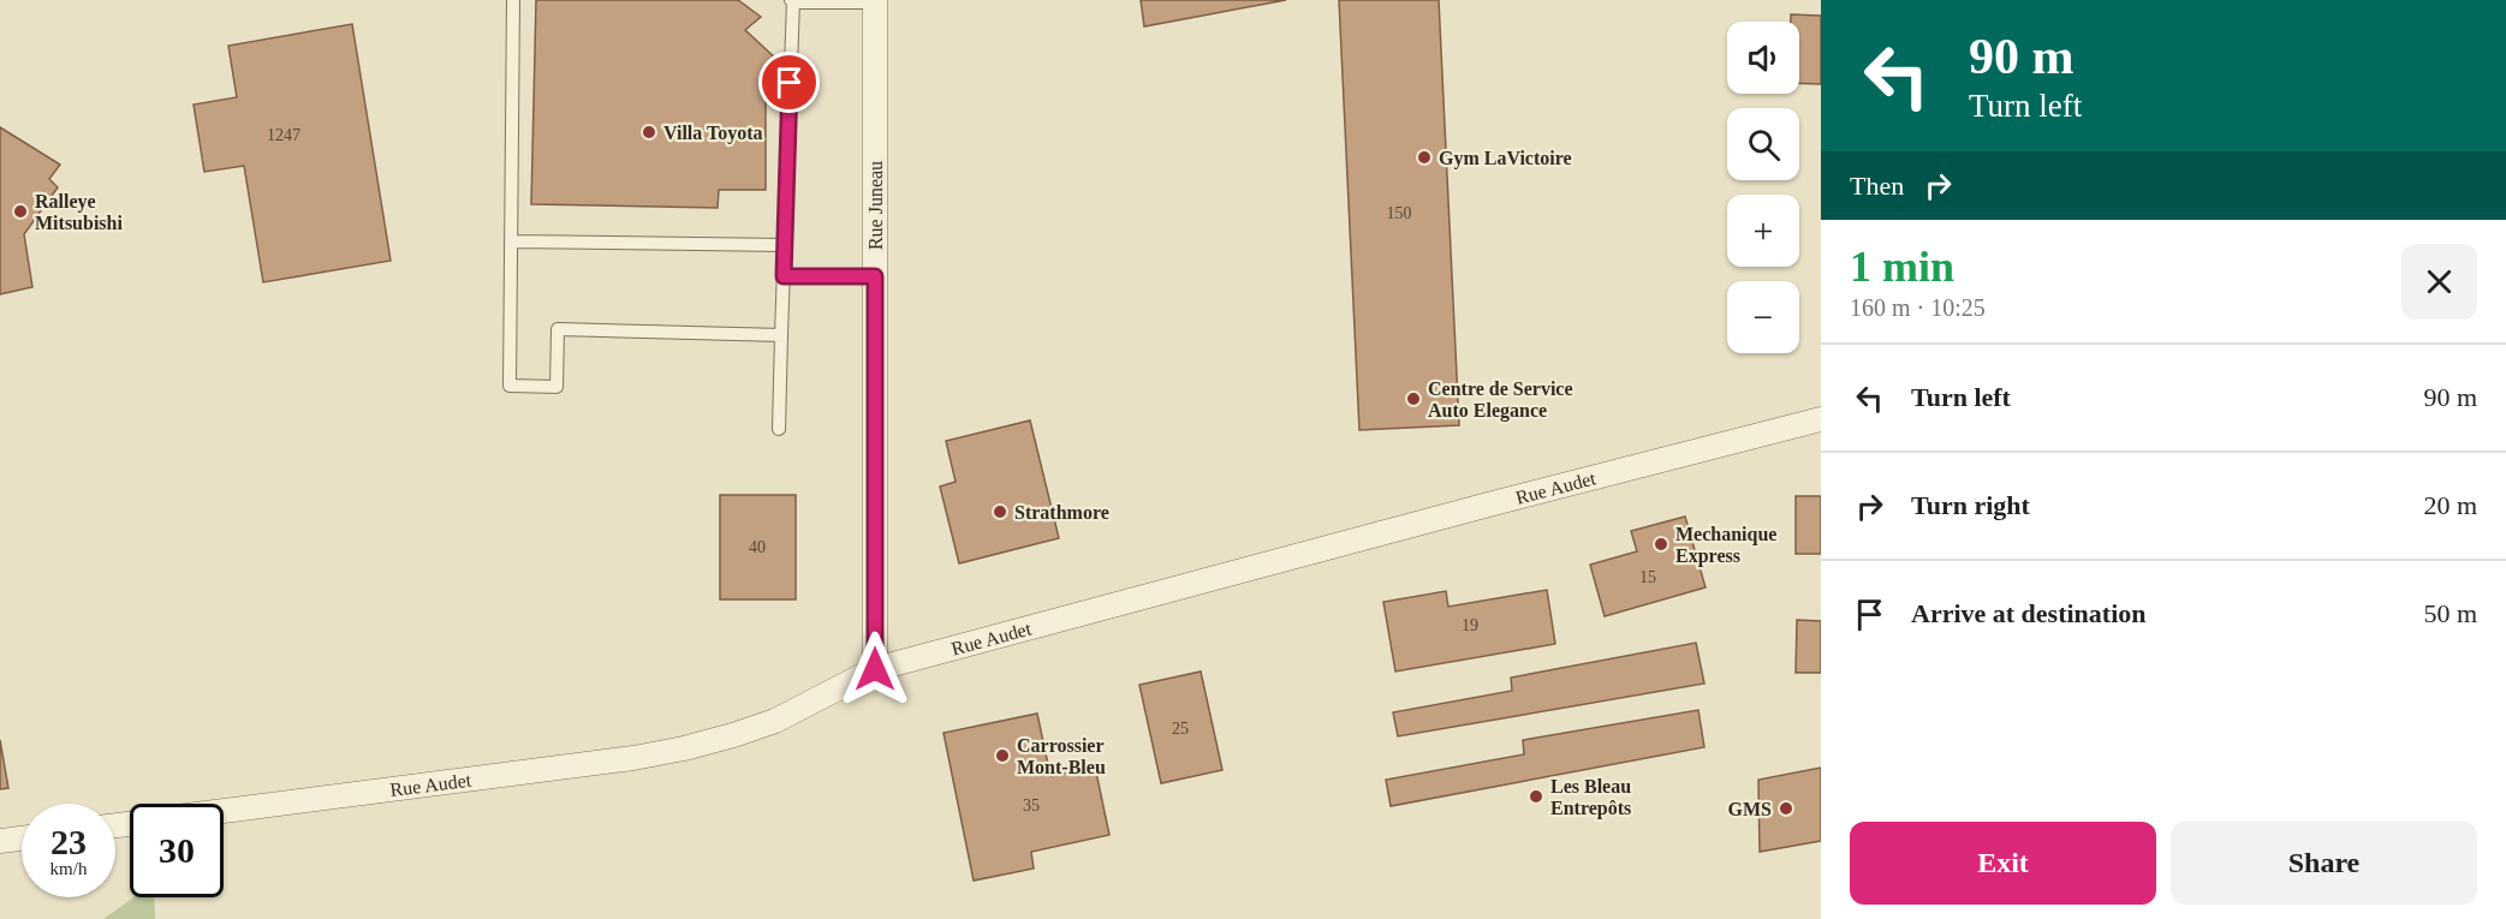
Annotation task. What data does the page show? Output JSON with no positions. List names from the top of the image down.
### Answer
{
  "streets": {
    "street": ["Rue Juneau", "Rue Audet"]
  },
  "crossings": [
    ["Rue Juneau", "Rue Audet"]
  ],
  "places": [
    "Villa Toyota",
    "Gym LaVictoire",
    "Ralleye Mitsubishi",
    "Centre de Service Auto Elegance",
    "Strathmore",
    "Mechanique Express",
    "Carrossier Mont-Bleu",
    "Les Bleau Entrepôts",
    "GMS"
  ],
  "house_numbers": [
    "1247",
    "150",
    "40",
    "15",
    "19",
    "25",
    "35"
  ],
  "page": {
    "turn": ["90 m", "Turn left"],
    "map_buttons": ["+", "−"],
    "then": "Then",
    "heading": ["1 min", "160 m · 10:25"],
    "list": [
      {
        "name": "Turn left",
        "value": "90 m"
      },
      {
        "name": "Turn right",
        "value": "20 m"
      },
      {
        "name": "Arrive at destination",
        "value": "50 m"
      }
    ],
    "speed": "23 km/h",
    "limit": "30",
    "buttons": ["Exit", "Share"]
  }
}
